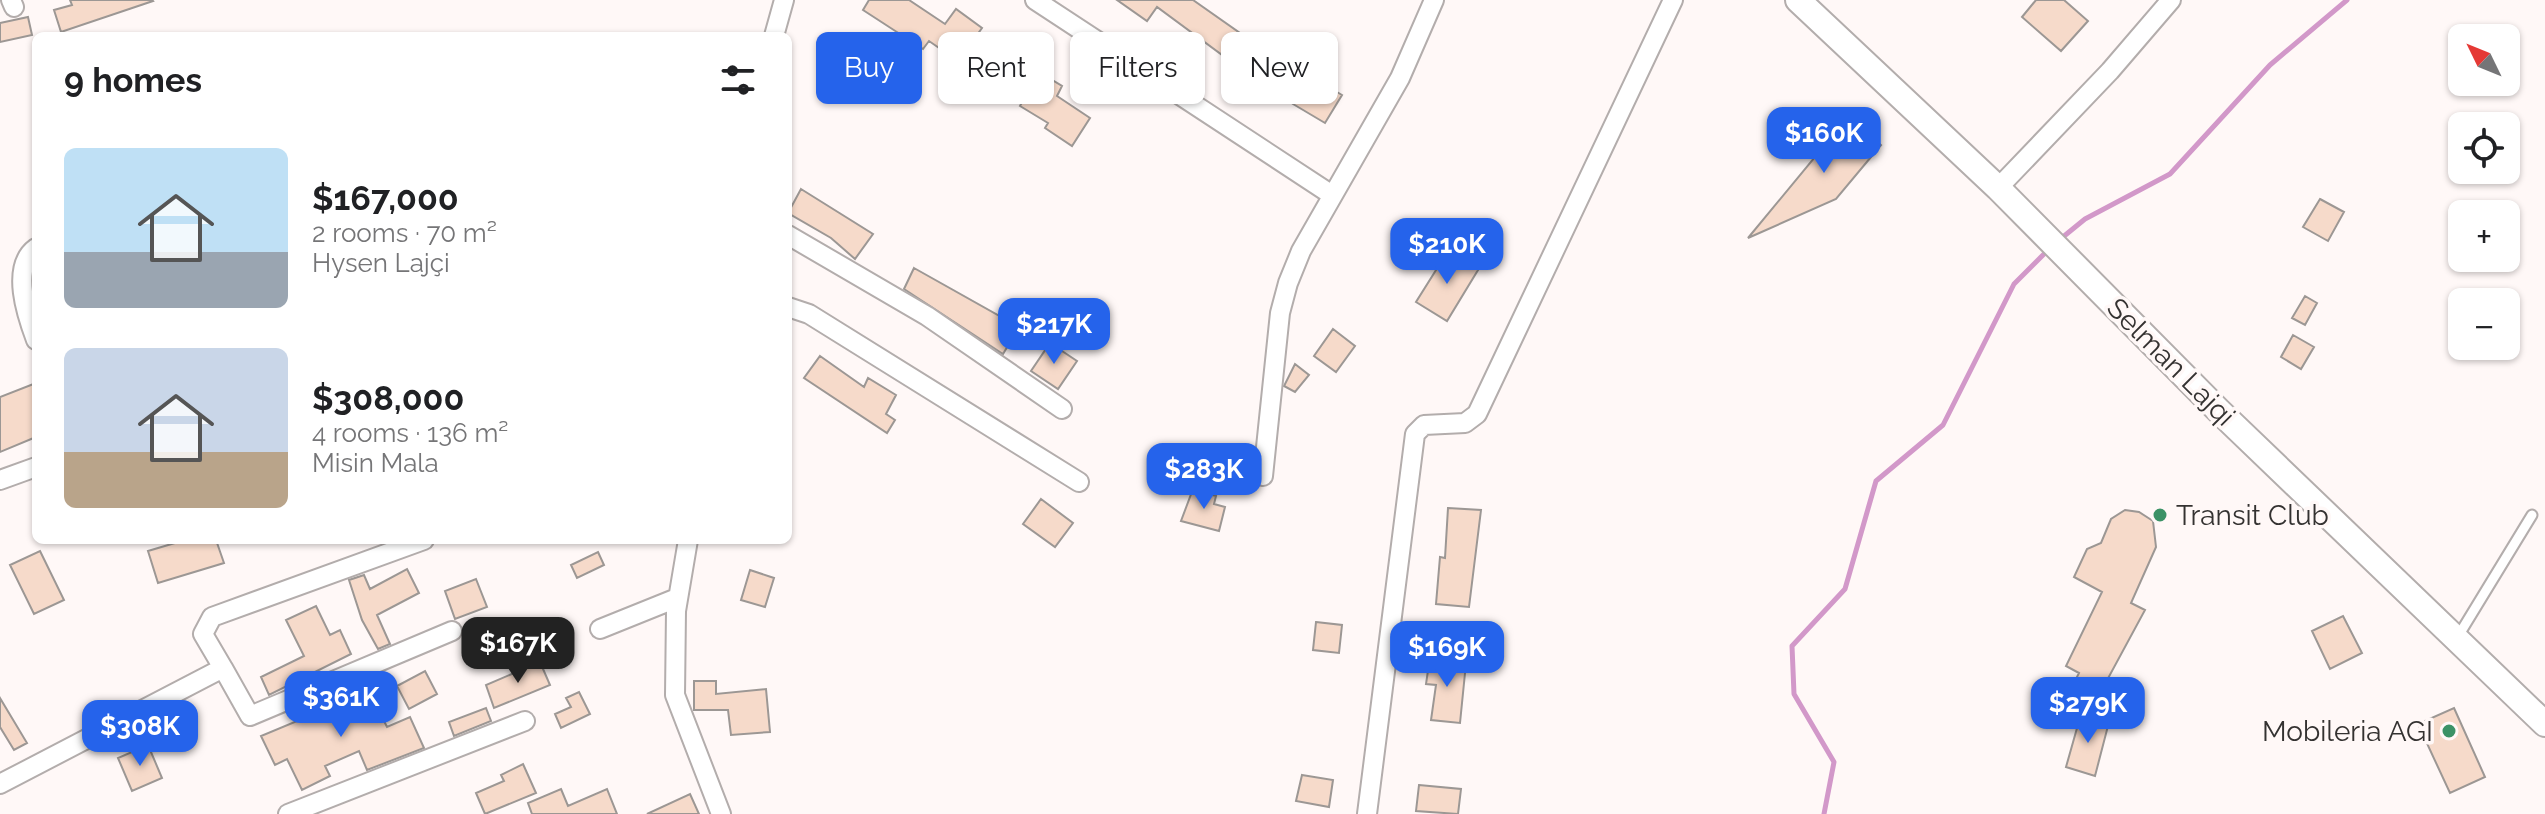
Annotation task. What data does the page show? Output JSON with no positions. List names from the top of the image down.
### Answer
{
  "streets": {
    "street": ["Selman Lajqi"]
  },
  "places": ["Transit Club", "Mobileria AGI"],
  "north": "top left",
  "page": {
    "map_buttons": ["+", "−"],
    "chip": [
      "Buy",
      "Rent",
      "Filters",
      "New"
    ],
    "heading": "9 homes",
    "price": [
      "$160K",
      "$210K",
      "$217K",
      "$283K",
      "$167K",
      "$169K",
      "$361K",
      "$279K",
      "$308K"
    ],
    "list": [
      {
        "name": "$167,000",
        "note": "2 rooms · 70 m² · Hysen Lajçi"
      },
      {
        "name": "$308,000",
        "note": "4 rooms · 136 m² · Misin Mala"
      }
    ]
  }
}
